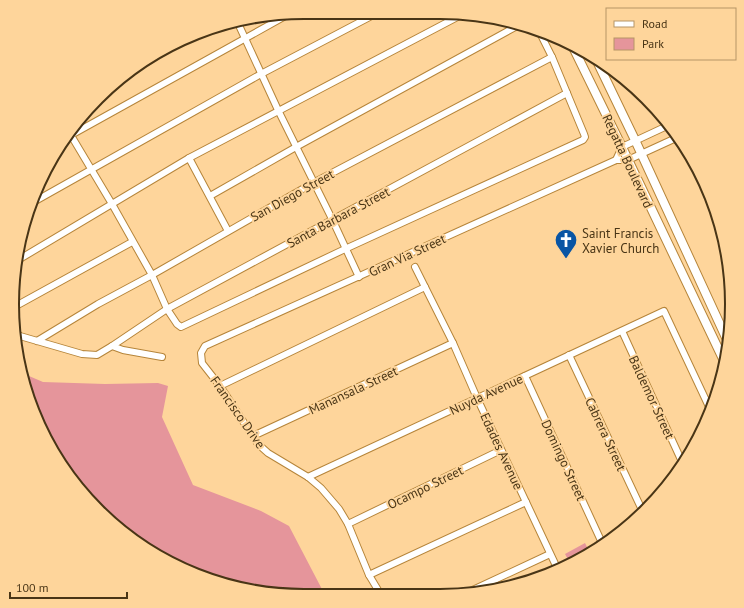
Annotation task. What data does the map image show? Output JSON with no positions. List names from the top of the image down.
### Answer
{
  "streets": {
    "street": [
      "Regatta Boulevard",
      "San Diego Street",
      "Santa Barbara Street",
      "Gran Via Street",
      "Manansala Street",
      "Nuyda Avenue",
      "Baldemor Street",
      "Francisco Drive",
      "Cabrera Street",
      "Edades Avenue",
      "Domingo Street",
      "Ocampo Street"
    ]
  },
  "crossings": [
    ["Regatta Boulevard", "Gran Via Street"],
    ["San Diego Street", "Santa Barbara Street"],
    ["Gran Via Street", "Francisco Drive"],
    ["Manansala Street", "Francisco Drive"],
    ["Manansala Street", "Edades Avenue"],
    ["Nuyda Avenue", "Baldemor Street"],
    ["Nuyda Avenue", "Francisco Drive"],
    ["Nuyda Avenue", "Cabrera Street"],
    ["Nuyda Avenue", "Edades Avenue"],
    ["Nuyda Avenue", "Domingo Street"],
    ["Francisco Drive", "Ocampo Street"],
    ["Edades Avenue", "Ocampo Street"]
  ],
  "places": {
    "church": ["Saint Francis Xavier Church"]
  },
  "legend": ["Road", "Park"],
  "scale_bar": "100 m"
}
